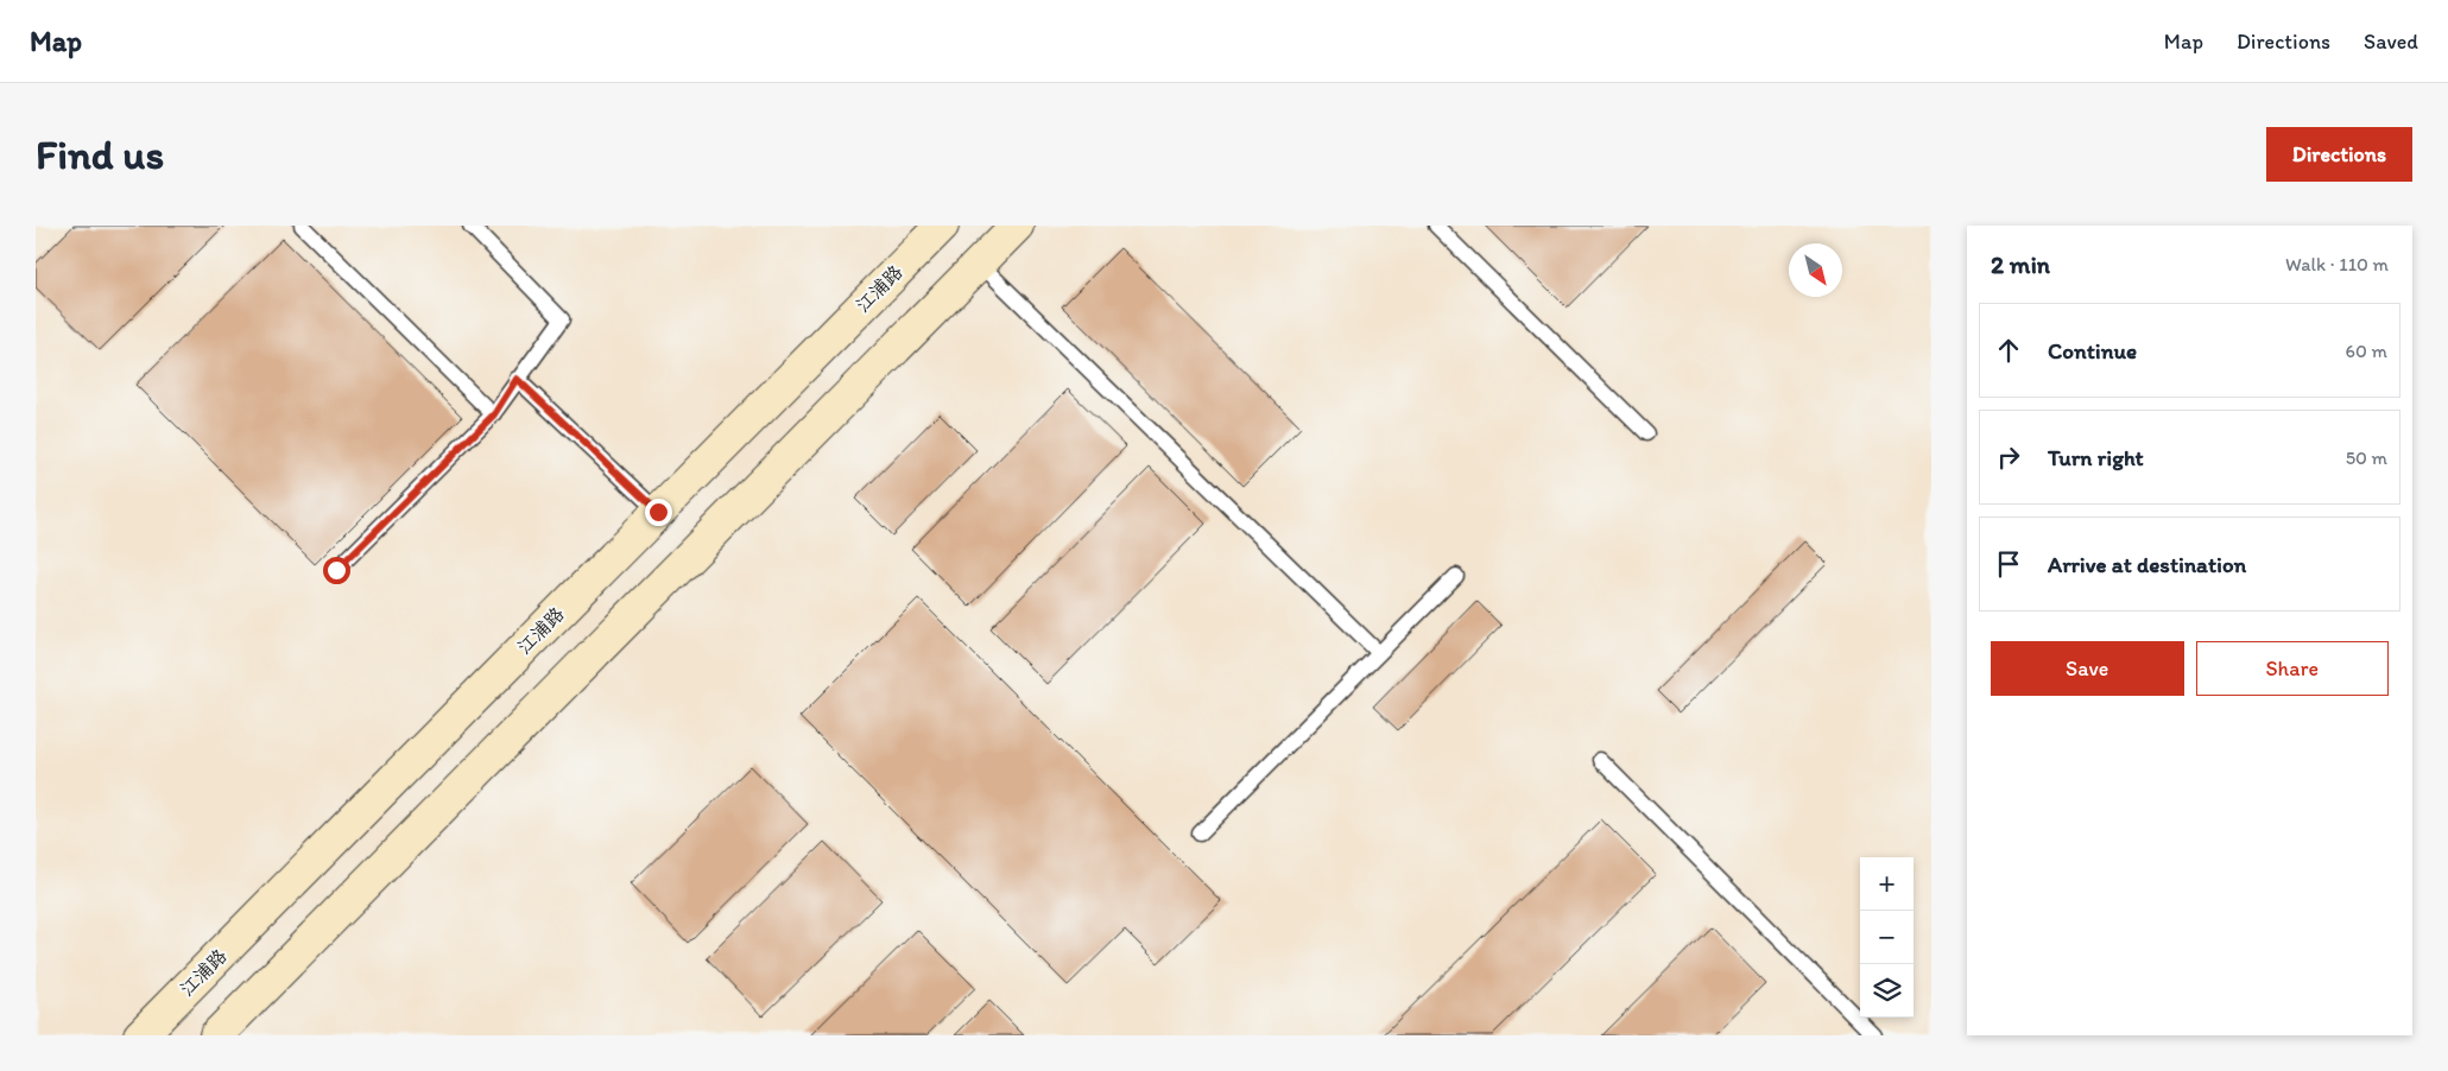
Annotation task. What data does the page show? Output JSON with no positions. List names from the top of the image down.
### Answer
{
  "streets": {
    "street": ["江浦路"]
  },
  "north": "bottom right",
  "page": {
    "header": "Map",
    "nav": ["Map", "Directions", "Saved"],
    "buttons": [
      "Directions",
      ["Save", "Share"]
    ],
    "title": "Find us",
    "heading": ["2 min", "Walk · 110 m"],
    "list": [
      ["Continue", "60 m"],
      ["Turn right", "50 m"],
      "Arrive at destination"
    ],
    "map_buttons": ["+", "−"]
  }
}
